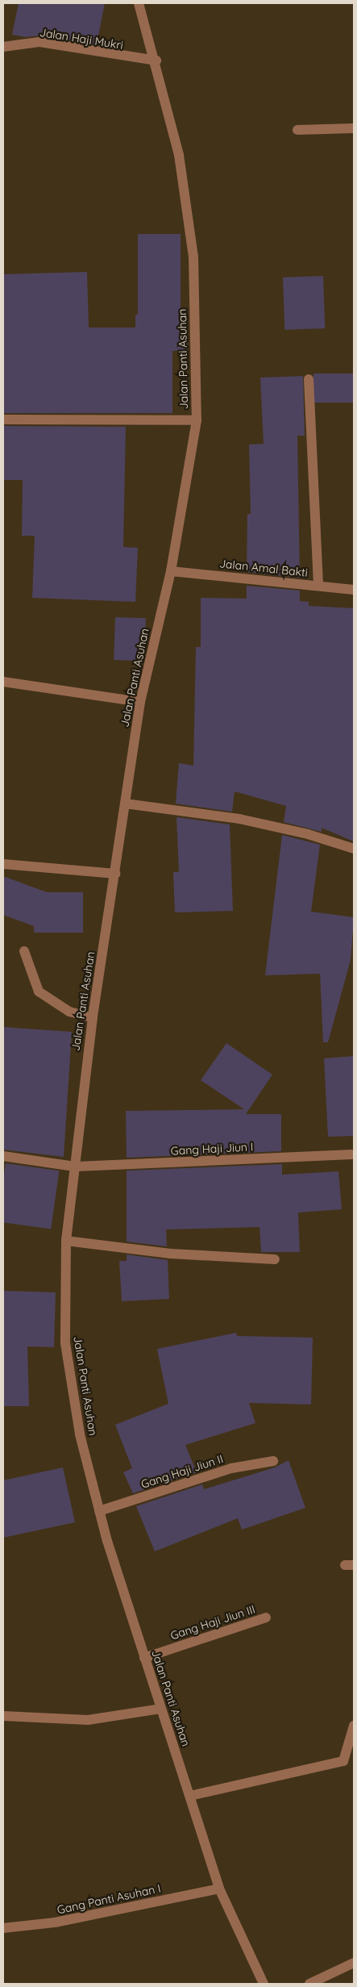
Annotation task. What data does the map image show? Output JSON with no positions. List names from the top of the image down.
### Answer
{
  "streets": {
    "street": [
      "Jalan Haji Mukri",
      "Jalan Panti Asuhan",
      "Jalan Amal Bakti",
      "Gang Haji Jiun I",
      "Gang Haji Jiun II",
      "Gang Haji Jiun III",
      "Gang Panti Asuhan I"
    ]
  },
  "crossings": [
    ["Jalan Haji Mukri", "Jalan Panti Asuhan"],
    ["Jalan Panti Asuhan", "Jalan Amal Bakti"],
    ["Jalan Panti Asuhan", "Gang Haji Jiun I"],
    ["Jalan Panti Asuhan", "Gang Haji Jiun II"],
    ["Jalan Panti Asuhan", "Gang Haji Jiun III"],
    ["Jalan Panti Asuhan", "Gang Panti Asuhan I"]
  ]
}
